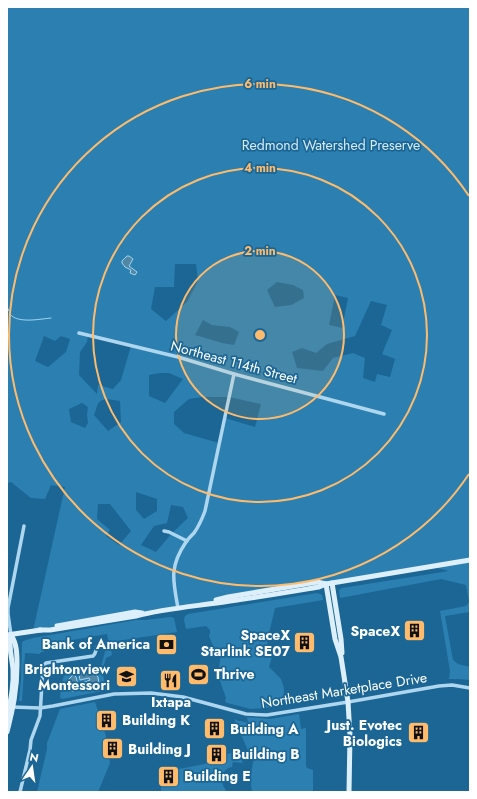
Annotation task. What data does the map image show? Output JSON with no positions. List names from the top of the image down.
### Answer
{
  "streets": {
    "street": ["Northeast 114th Street", "Northeast Marketplace Drive"]
  },
  "parks": ["Redmond Watershed Preserve"],
  "places": {
    "building": [
      "SpaceX",
      "SpaceX Starlink SE07",
      "Building K",
      "Building A",
      "Just. Evotec Biologics",
      "Building J",
      "Building B",
      "Building E"
    ],
    "bank": ["Bank of America"],
    "sports": ["Thrive"],
    "school or university": ["Brightonview Montessori"],
    "restaurant": ["Ixtapa"]
  },
  "north": "top",
  "rings": ["6 min", "4 min", "2 min"]
}
